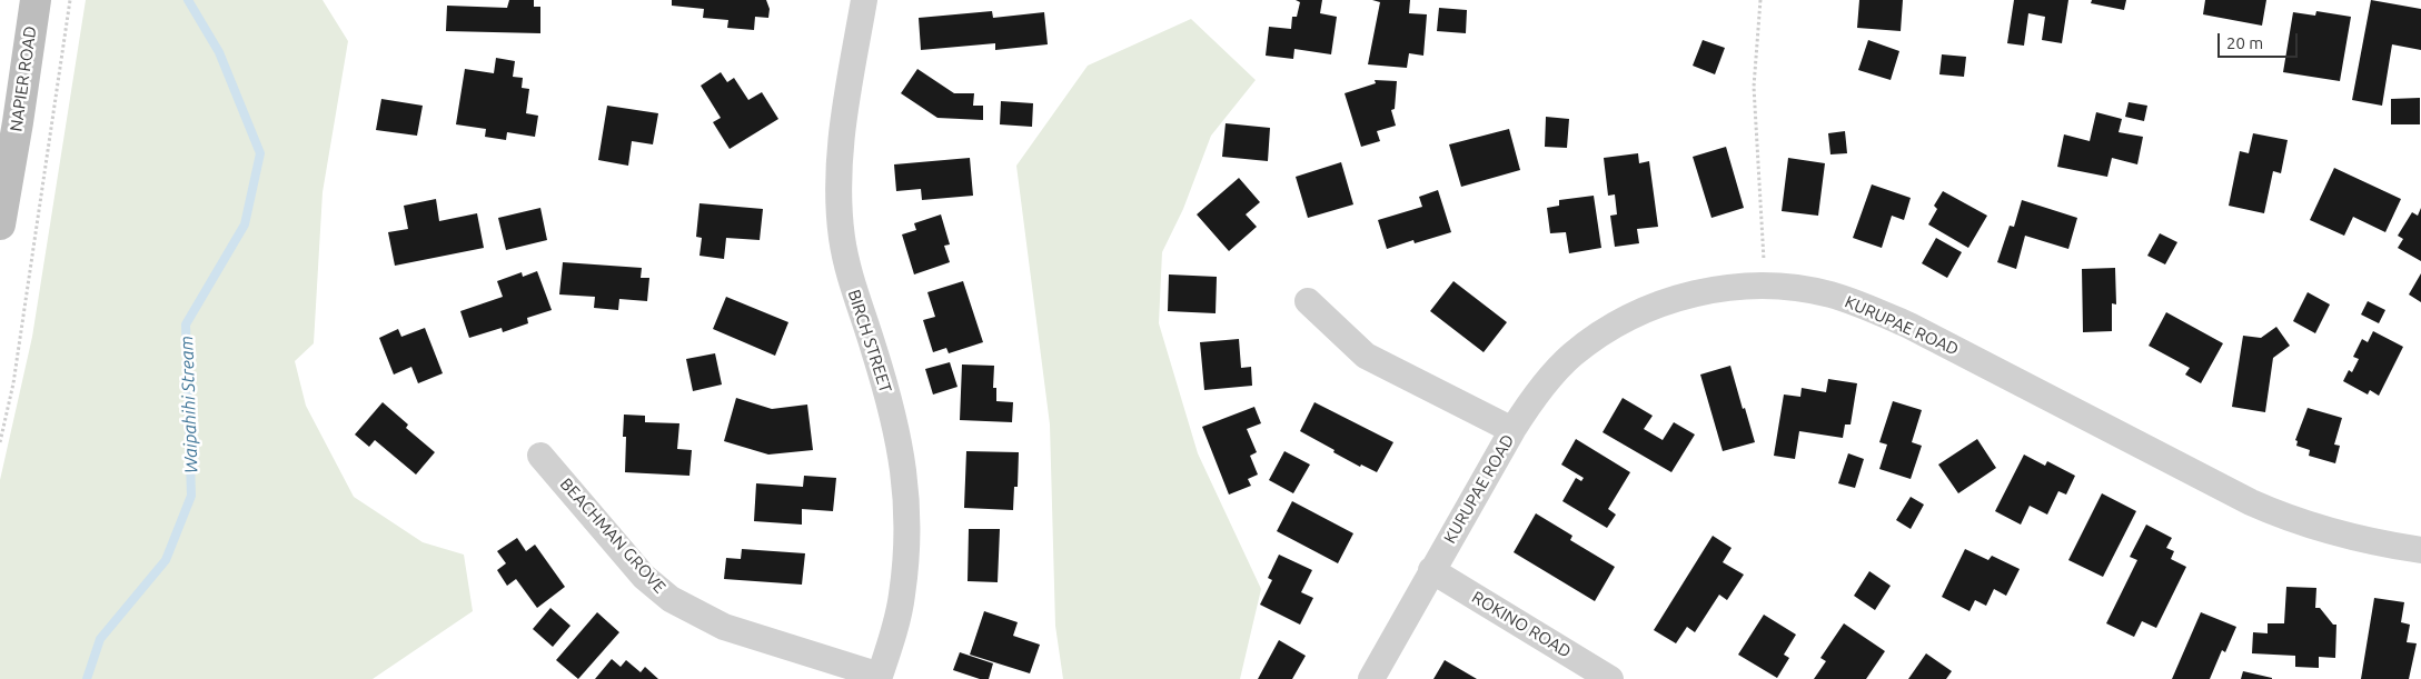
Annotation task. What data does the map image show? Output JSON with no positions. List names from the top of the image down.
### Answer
{
  "streets": {
    "main road": ["NAPIER ROAD"],
    "street": [
      "KURUPAE ROAD",
      "BIRCH STREET",
      "BEACHMAN GROVE",
      "ROKINO ROAD"
    ]
  },
  "crossings": [
    ["KURUPAE ROAD", "ROKINO ROAD"],
    ["BIRCH STREET", "BEACHMAN GROVE"]
  ],
  "water": ["Waipahihi Stream"],
  "scale_bar": "20 m"
}
